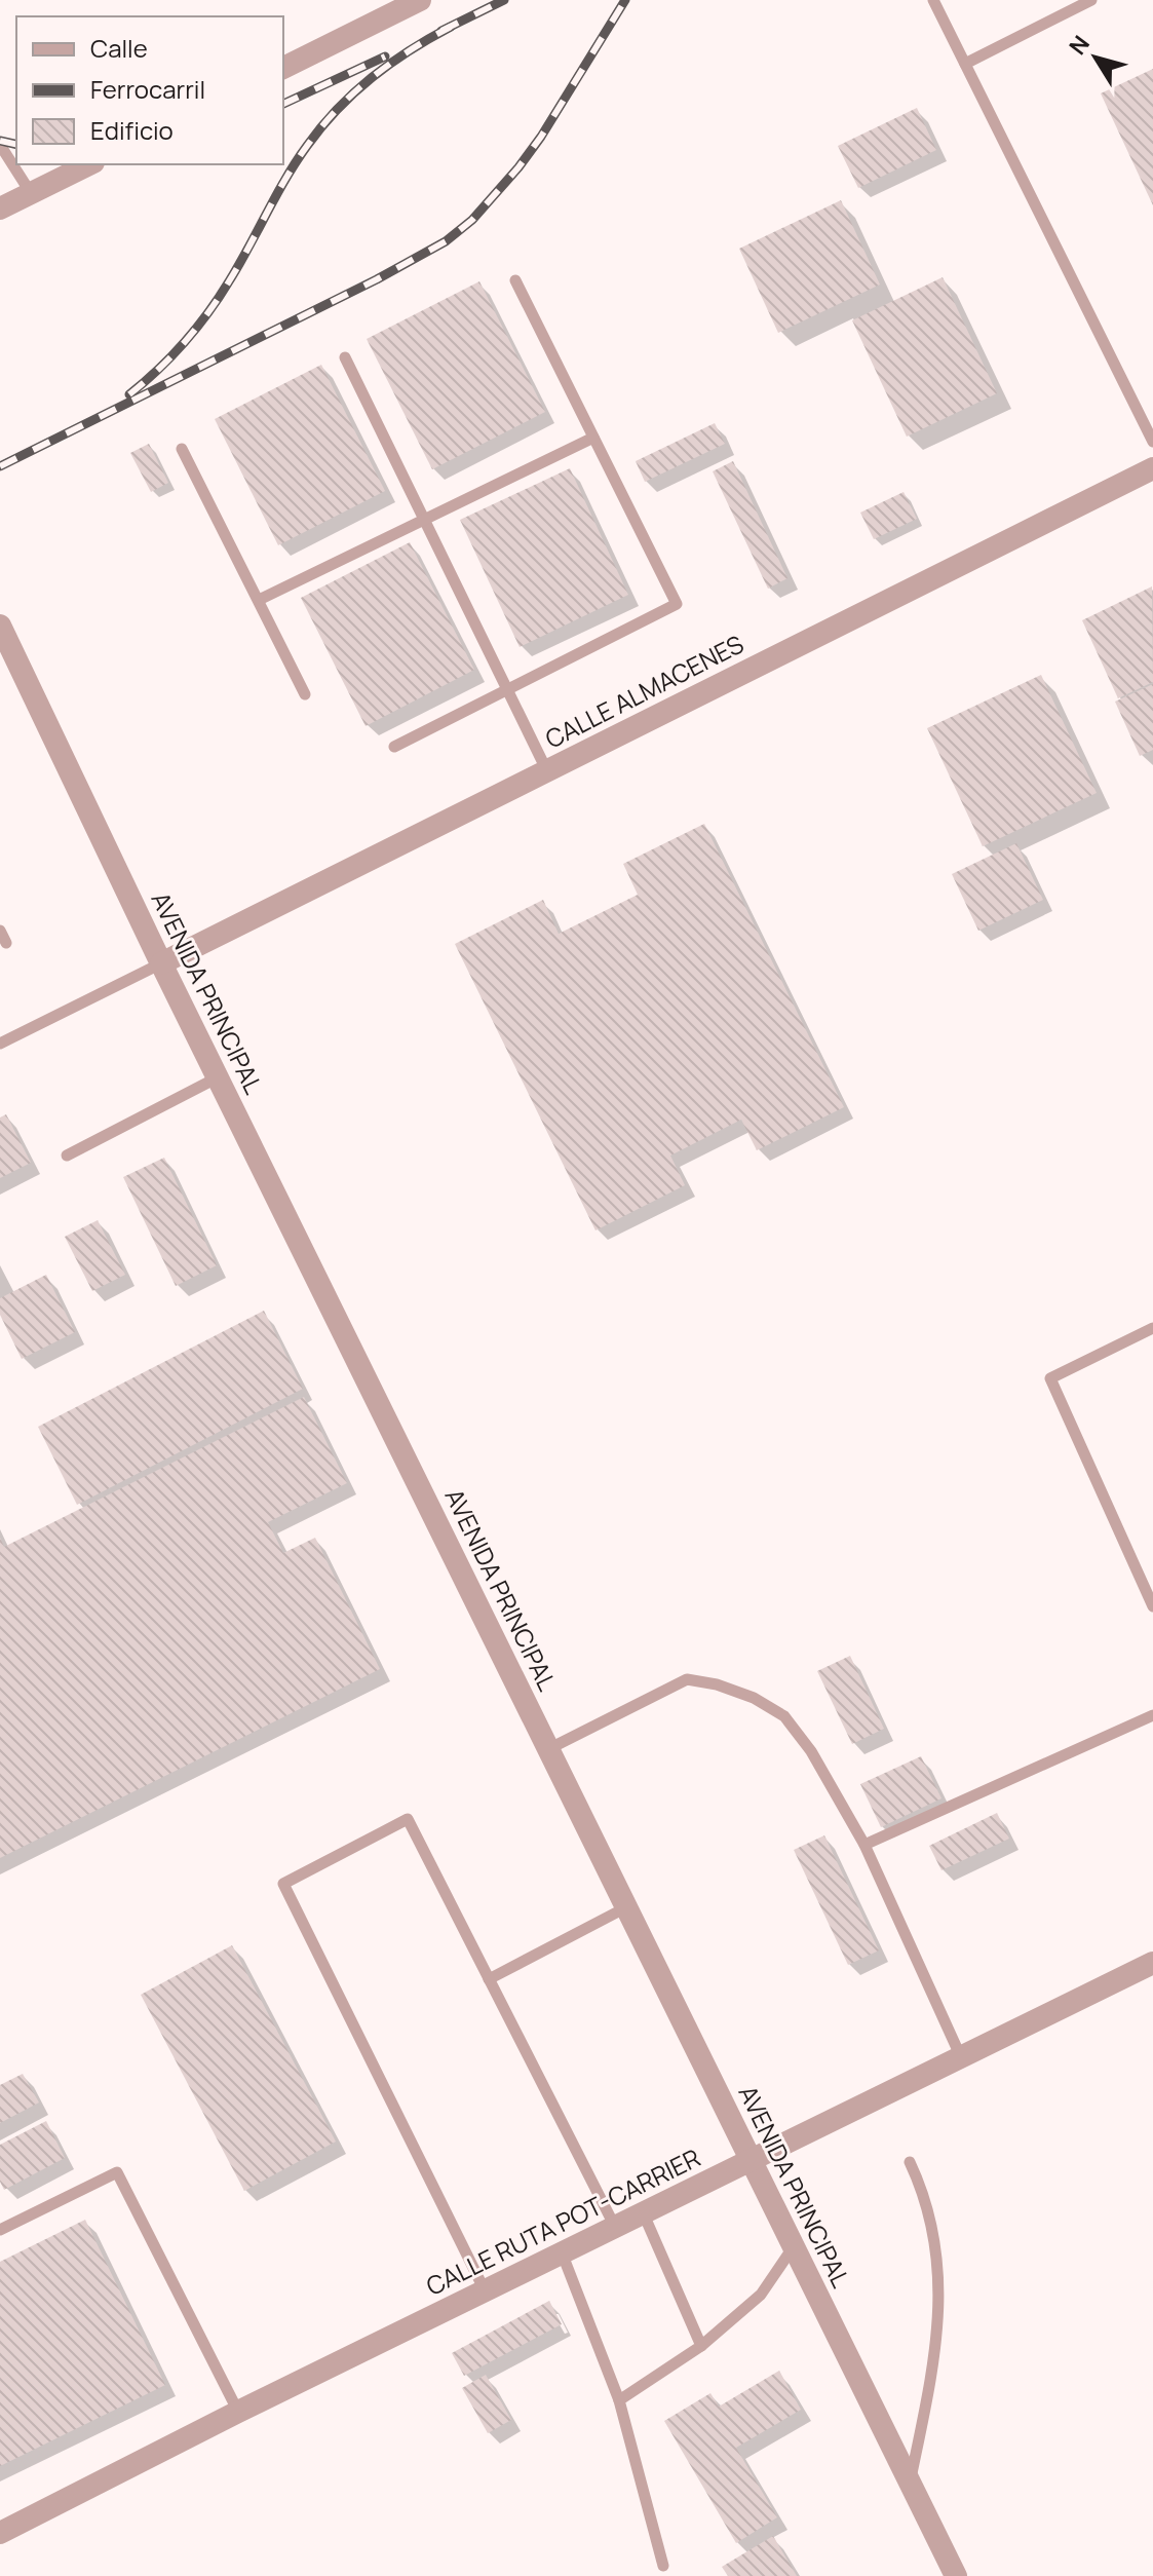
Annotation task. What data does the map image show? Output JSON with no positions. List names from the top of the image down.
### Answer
{
  "streets": {
    "street": ["CALLE ALMACENES", "AVENIDA PRINCIPAL", "CALLE RUTA POT-CARRIER"]
  },
  "crossings": [
    ["CALLE ALMACENES", "AVENIDA PRINCIPAL"],
    ["AVENIDA PRINCIPAL", "CALLE RUTA POT-CARRIER"]
  ],
  "legend": ["Calle", "Ferrocarril", "Edificio"],
  "north": "top left"
}
